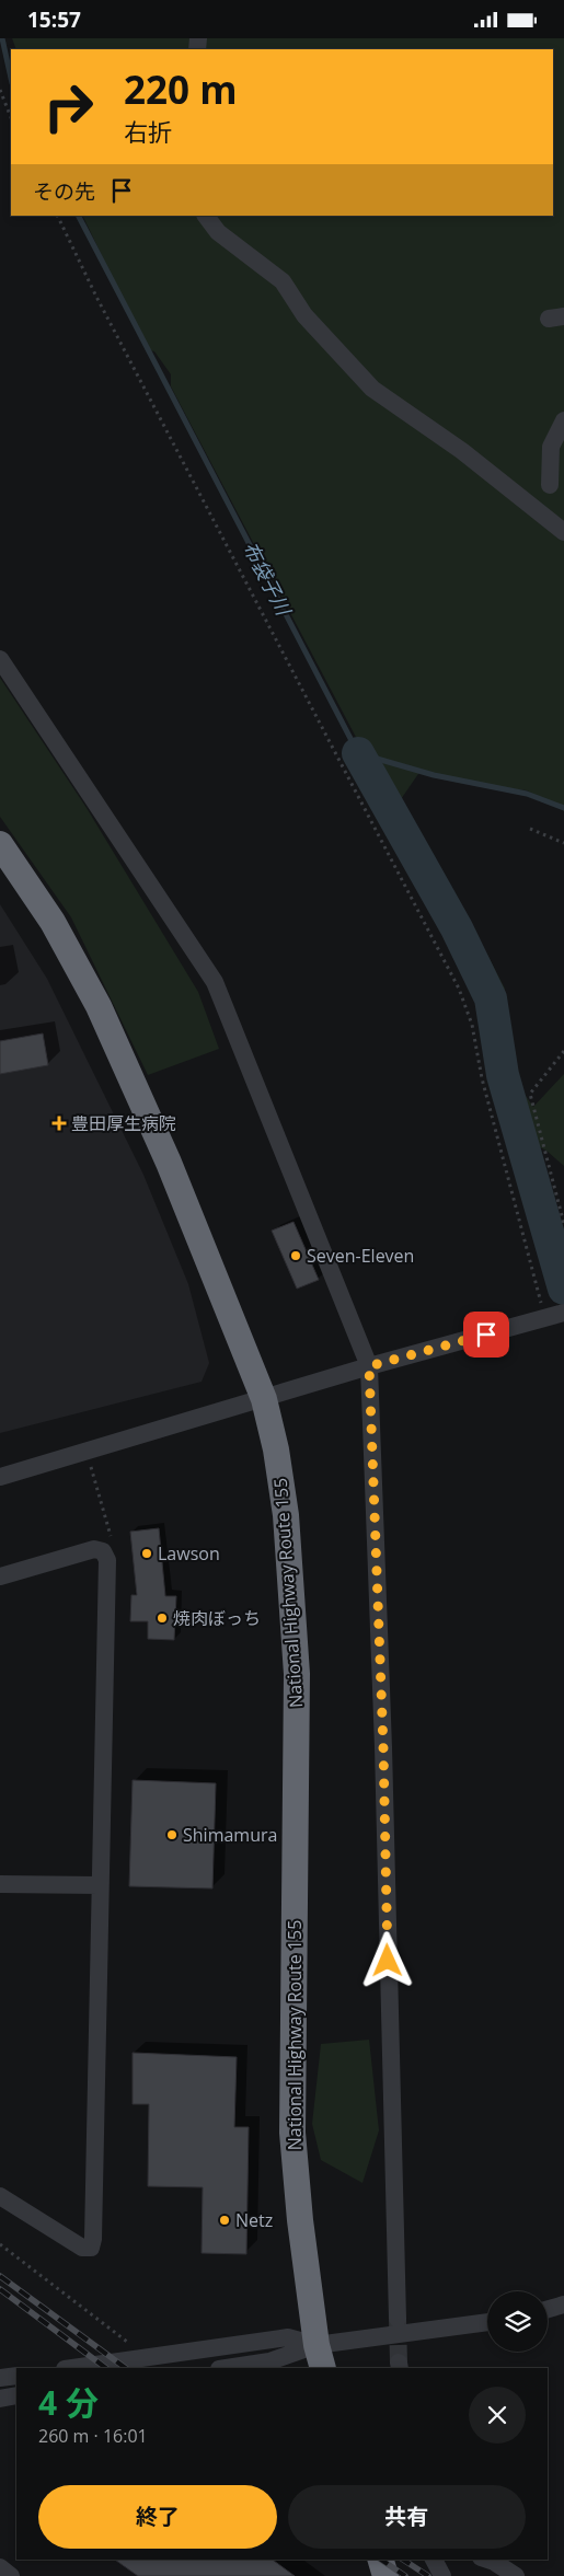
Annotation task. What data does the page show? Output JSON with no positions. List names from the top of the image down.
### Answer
{
  "streets": {
    "highway": ["National Highway Route 155"]
  },
  "water": ["布袋子川"],
  "places": {
    "health": ["豊田厚生病院"],
    "other": [
      "Seven-Eleven",
      "Lawson",
      "焼肉ぼっち",
      "Shimamura",
      "Netz"
    ]
  },
  "page": {
    "status": "15:57",
    "turn": ["220 m", "右折"],
    "then": "その先",
    "heading": ["4 分", "260 m · 16:01"],
    "buttons": ["終了", "共有"]
  }
}
